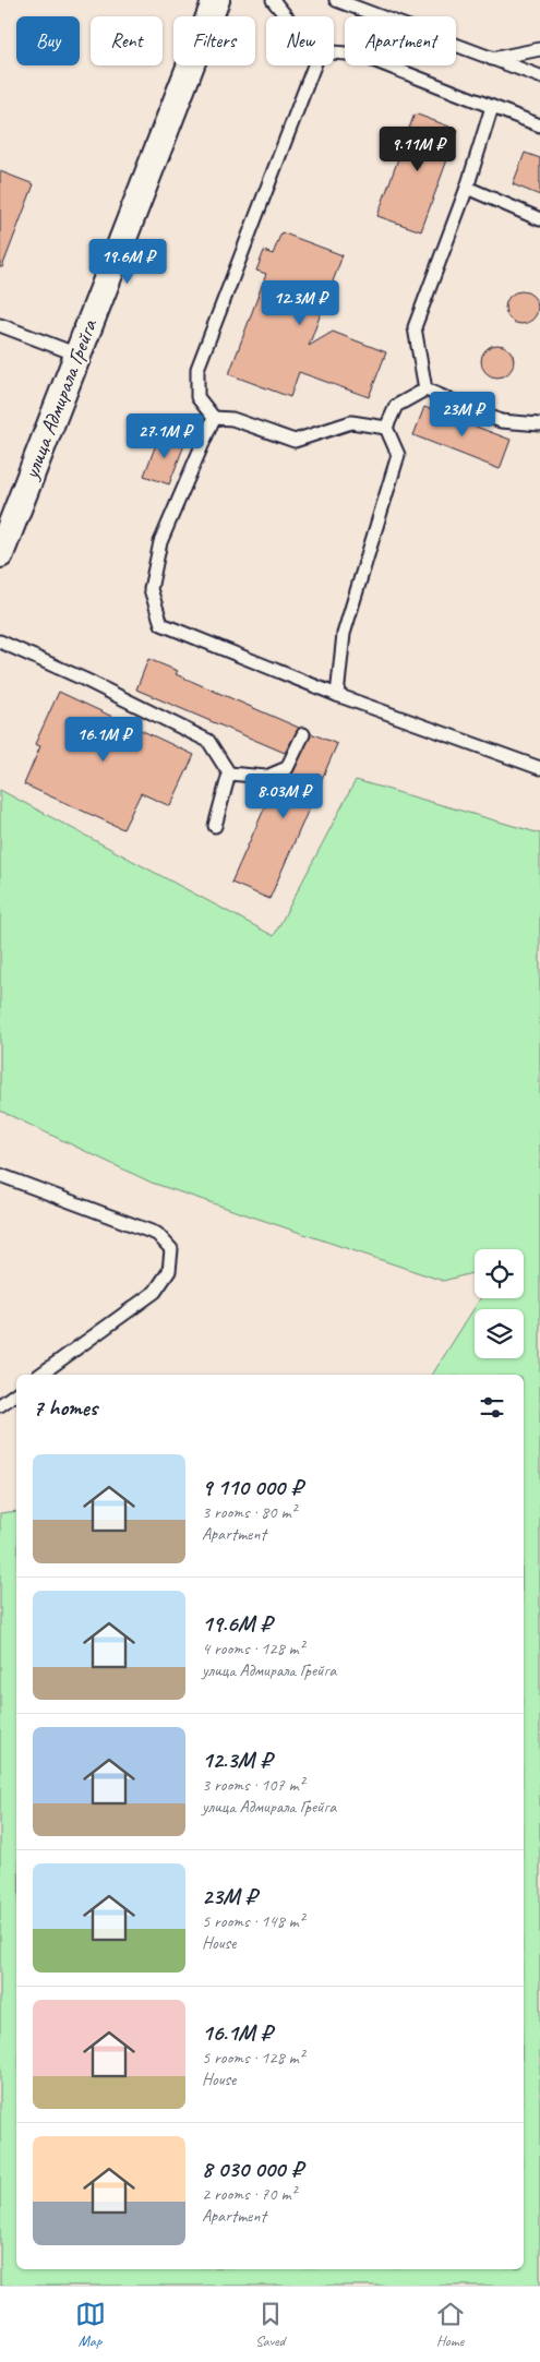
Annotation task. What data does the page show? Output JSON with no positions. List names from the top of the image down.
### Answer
{
  "streets": {
    "street": ["улица Адмирала Грейга"]
  },
  "page": {
    "chip": [
      "Buy",
      "Rent",
      "Filters",
      "New",
      "Apartment"
    ],
    "price": [
      "9.11M ₽",
      "19.6M ₽",
      "12.3M ₽",
      "23M ₽",
      "27.1M ₽",
      "16.1M ₽",
      "8.03M ₽"
    ],
    "heading": "7 homes",
    "list": [
      {
        "name": "9 110 000 ₽",
        "note": "3 rooms · 80 m² · Apartment"
      },
      {
        "name": "19.6M ₽",
        "note": "4 rooms · 128 m² · улица Адмирала Грейга"
      },
      {
        "name": "12.3M ₽",
        "note": "3 rooms · 107 m² · улица Адмирала Грейга"
      },
      {
        "name": "23M ₽",
        "note": "5 rooms · 148 m² · House"
      },
      {
        "name": "16.1M ₽",
        "note": "5 rooms · 128 m² · House"
      },
      {
        "name": "8 030 000 ₽",
        "note": "2 rooms · 70 m² · Apartment"
      }
    ],
    "tabs": ["Map", "Saved", "Home"]
  }
}
